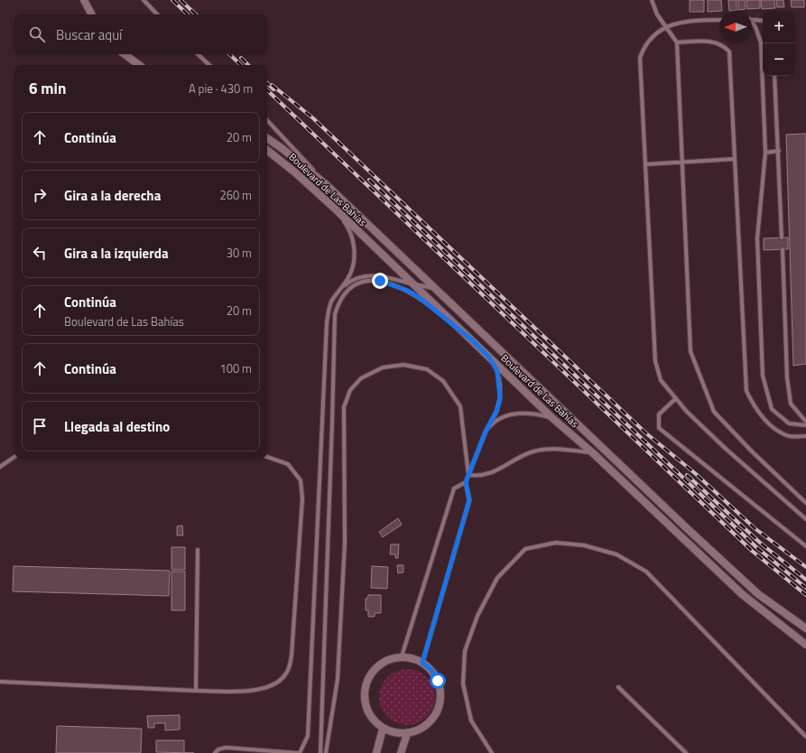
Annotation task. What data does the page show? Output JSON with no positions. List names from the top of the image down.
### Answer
{
  "streets": {
    "street": ["Boulevard de Las Bahías"]
  },
  "north": "left",
  "page": {
    "map_buttons": ["+", "−"],
    "search": "Buscar aquí",
    "heading": ["6 min", "A pie · 430 m"],
    "list": [
      ["Continúa", "20 m"],
      ["Gira a la derecha", "260 m"],
      ["Gira a la izquierda", "30 m"],
      ["Continúa", "Boulevard de Las Bahías", "20 m"],
      ["Continúa", "100 m"],
      "Llegada al destino"
    ]
  }
}
